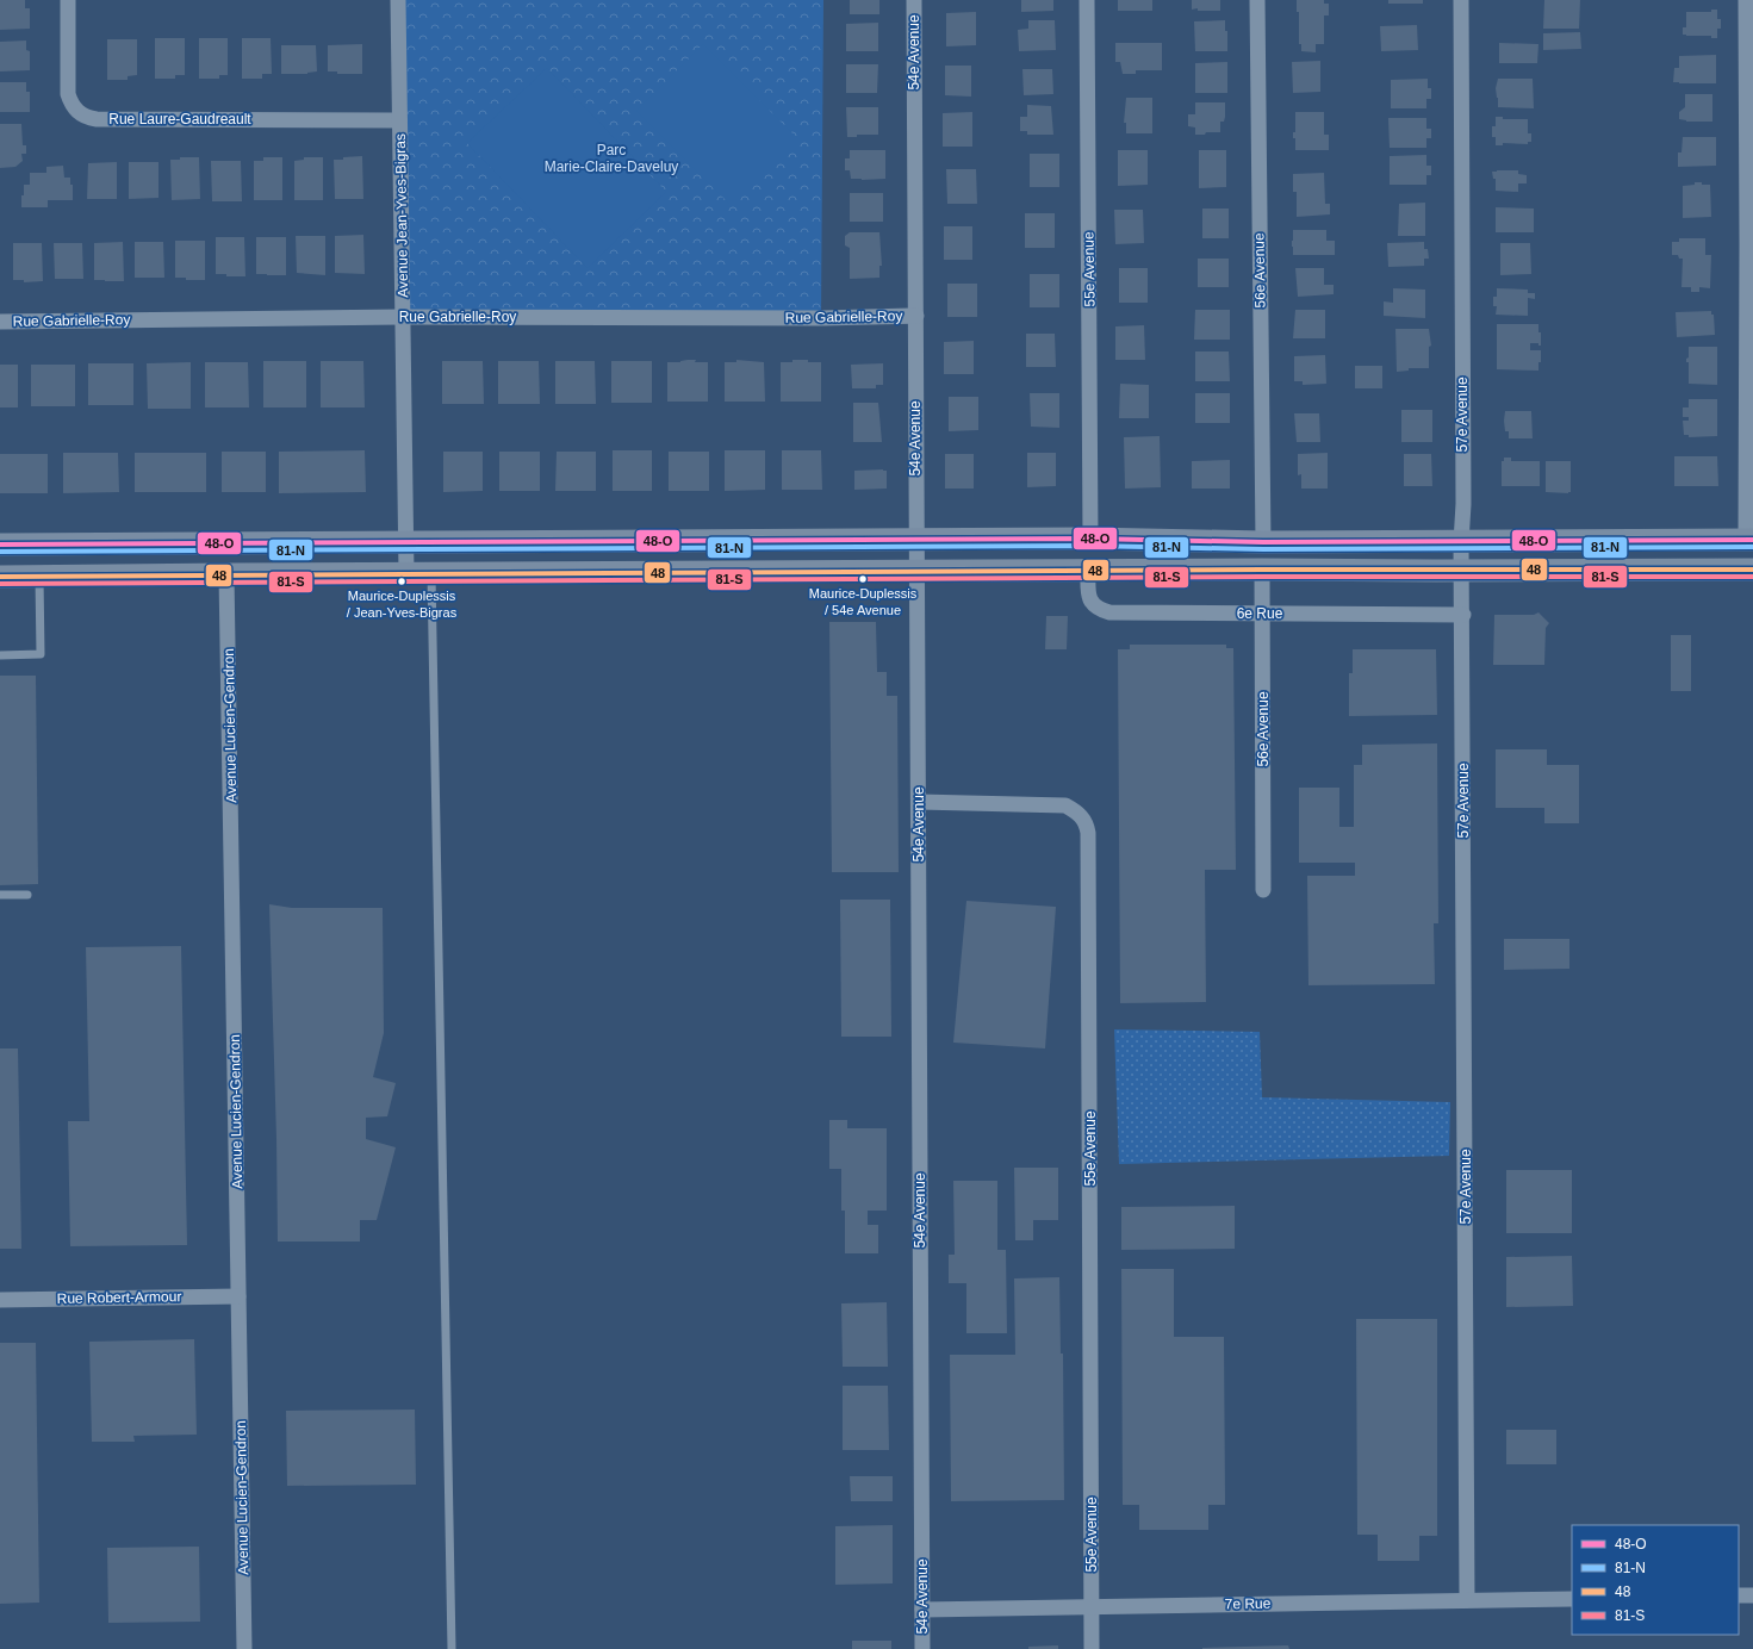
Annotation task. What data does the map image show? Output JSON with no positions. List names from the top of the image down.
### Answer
{
  "streets": {
    "street": [
      "54e Avenue",
      "Rue Laure-Gaudreault",
      "Avenue Jean-Yves-Bigras",
      "55e Avenue",
      "56e Avenue",
      "Rue Gabrielle-Roy",
      "57e Avenue",
      "6e Rue",
      "Avenue Lucien-Gendron",
      "Rue Robert-Armour",
      "7e Rue"
    ]
  },
  "crossings": [
    ["54e Avenue", "55e Avenue"],
    ["54e Avenue", "Rue Gabrielle-Roy"],
    ["54e Avenue", "7e Rue"],
    ["Rue Laure-Gaudreault", "Avenue Jean-Yves-Bigras"],
    ["Avenue Jean-Yves-Bigras", "Rue Gabrielle-Roy"],
    ["55e Avenue", "7e Rue"],
    ["56e Avenue", "6e Rue"],
    ["57e Avenue", "6e Rue"],
    ["57e Avenue", "7e Rue"],
    ["Avenue Lucien-Gendron", "Rue Robert-Armour"]
  ],
  "parks": ["Parc Marie-Claire-Daveluy"],
  "places": ["Maurice-Duplessis / 54e Avenue", "Maurice-Duplessis / Jean-Yves-Bigras"],
  "lines": [
    "transit line 48-O",
    "transit line 81-N",
    "transit line 48",
    "transit line 81-S"
  ],
  "legend": [
    "48-O",
    "81-N",
    "48",
    "81-S"
  ]
}
